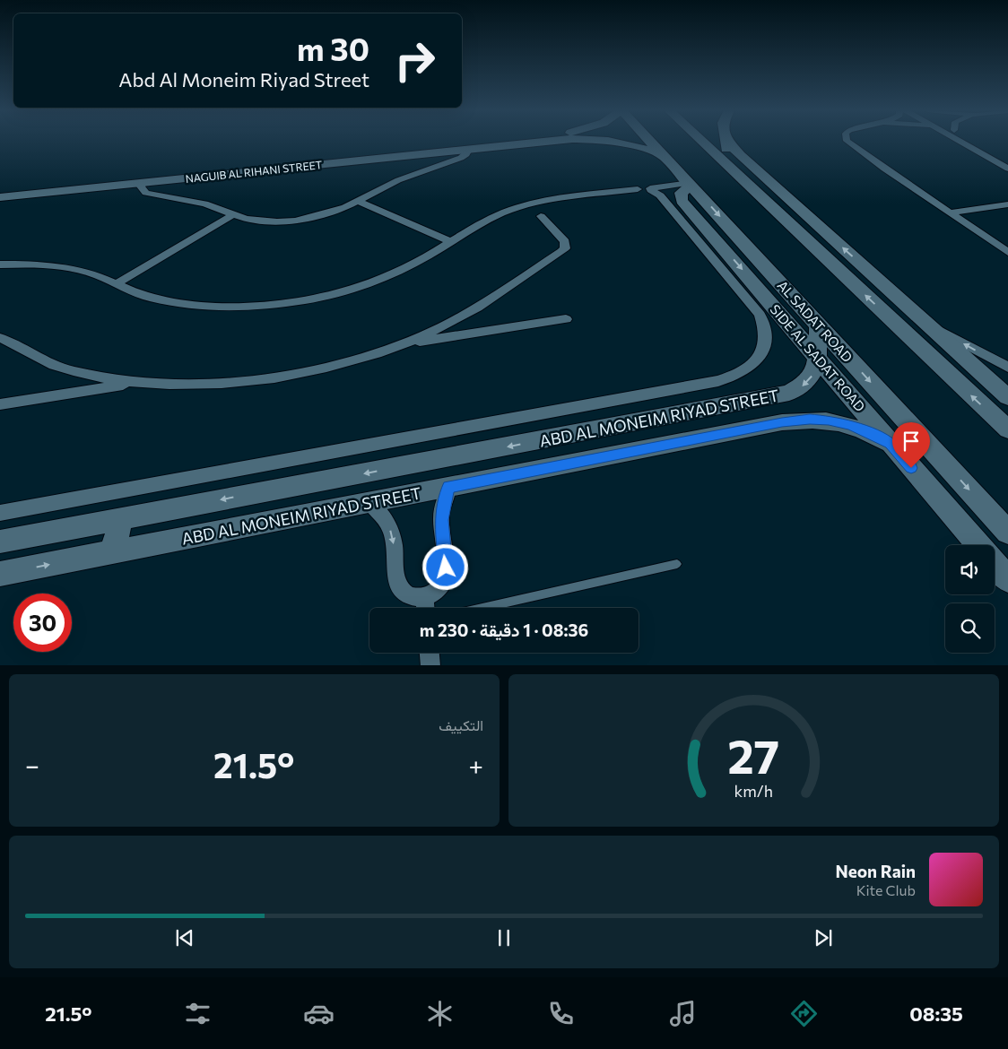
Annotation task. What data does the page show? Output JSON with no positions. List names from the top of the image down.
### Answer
{
  "streets": {
    "street": [
      "NAGUIB AL RIHANI STREET",
      "AL SADAT ROAD",
      "SIDE AL SADAT ROAD",
      "ABD AL MONEIM RIYAD STREET"
    ]
  },
  "crossings": [
    ["NAGUIB AL RIHANI STREET", "AL SADAT ROAD"],
    ["AL SADAT ROAD", "SIDE AL SADAT ROAD"],
    ["AL SADAT ROAD", "ABD AL MONEIM RIYAD STREET"],
    ["SIDE AL SADAT ROAD", "ABD AL MONEIM RIYAD STREET"]
  ],
  "page": {
    "turn": ["30 m", "Abd Al Moneim Riyad Street"],
    "limit": "30",
    "trip": "08:36 · 1 دقيقة · 230 m",
    "tile": "التكييف",
    "heat": ["−", "21.5°", "+"],
    "song": ["Neon Rain", "Kite Club"],
    "tabs": ["08:35", "21.5°"],
    "gauge": ["27", "km/h"]
  }
}
